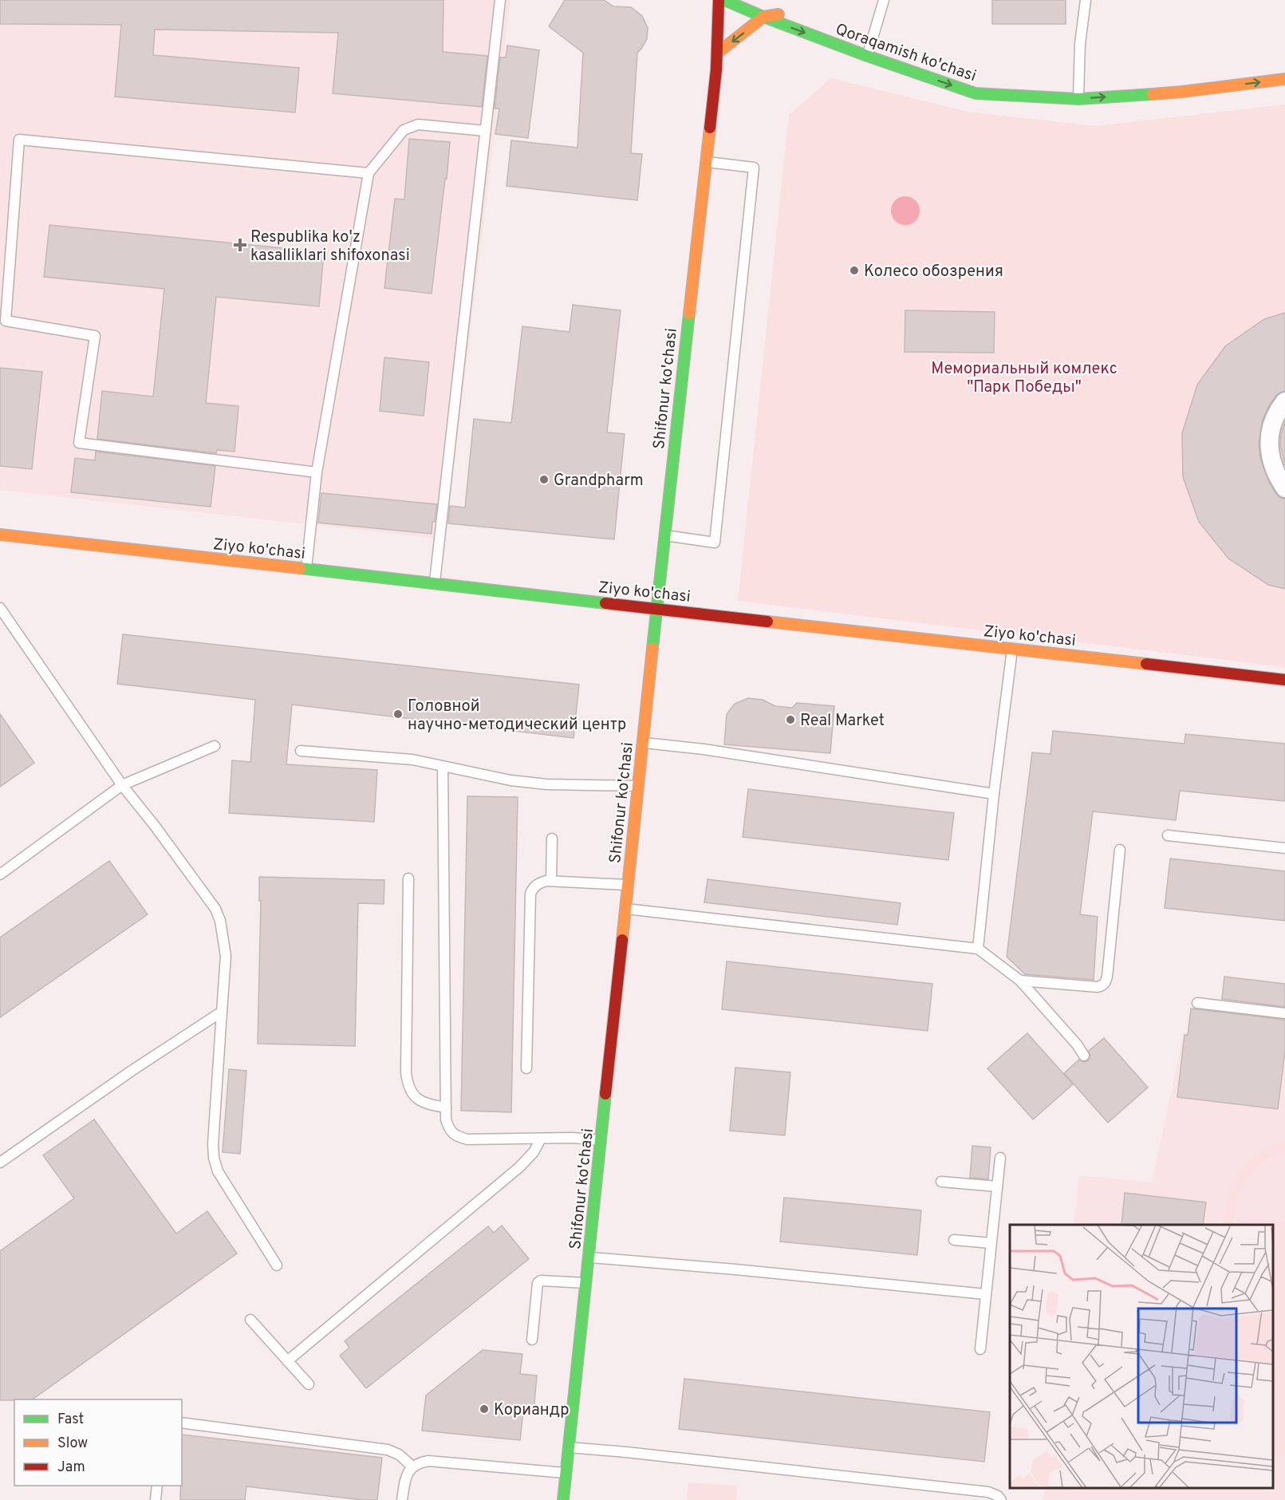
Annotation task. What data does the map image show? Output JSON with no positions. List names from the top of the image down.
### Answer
{
  "streets": {
    "street": ["Qoraqamish ko'chasi", "Shifonur ko'chasi", "Ziyo ko'chasi"]
  },
  "crossings": [
    ["Shifonur ko'chasi", "Ziyo ko'chasi"]
  ],
  "one_way": ["Qoraqamish ko'chasi"],
  "parks": ["Мемориальный комлекс \"Парк Победы\""],
  "places": {
    "health": ["Respublika ko'z kasalliklari shifoxonasi"],
    "other": [
      "Колесо обозрения",
      "Grandpharm",
      "Головной научно-методический центр",
      "Real Market",
      "Кориандр"
    ]
  },
  "legend": ["Fast", "Slow", "Jam"]
}
